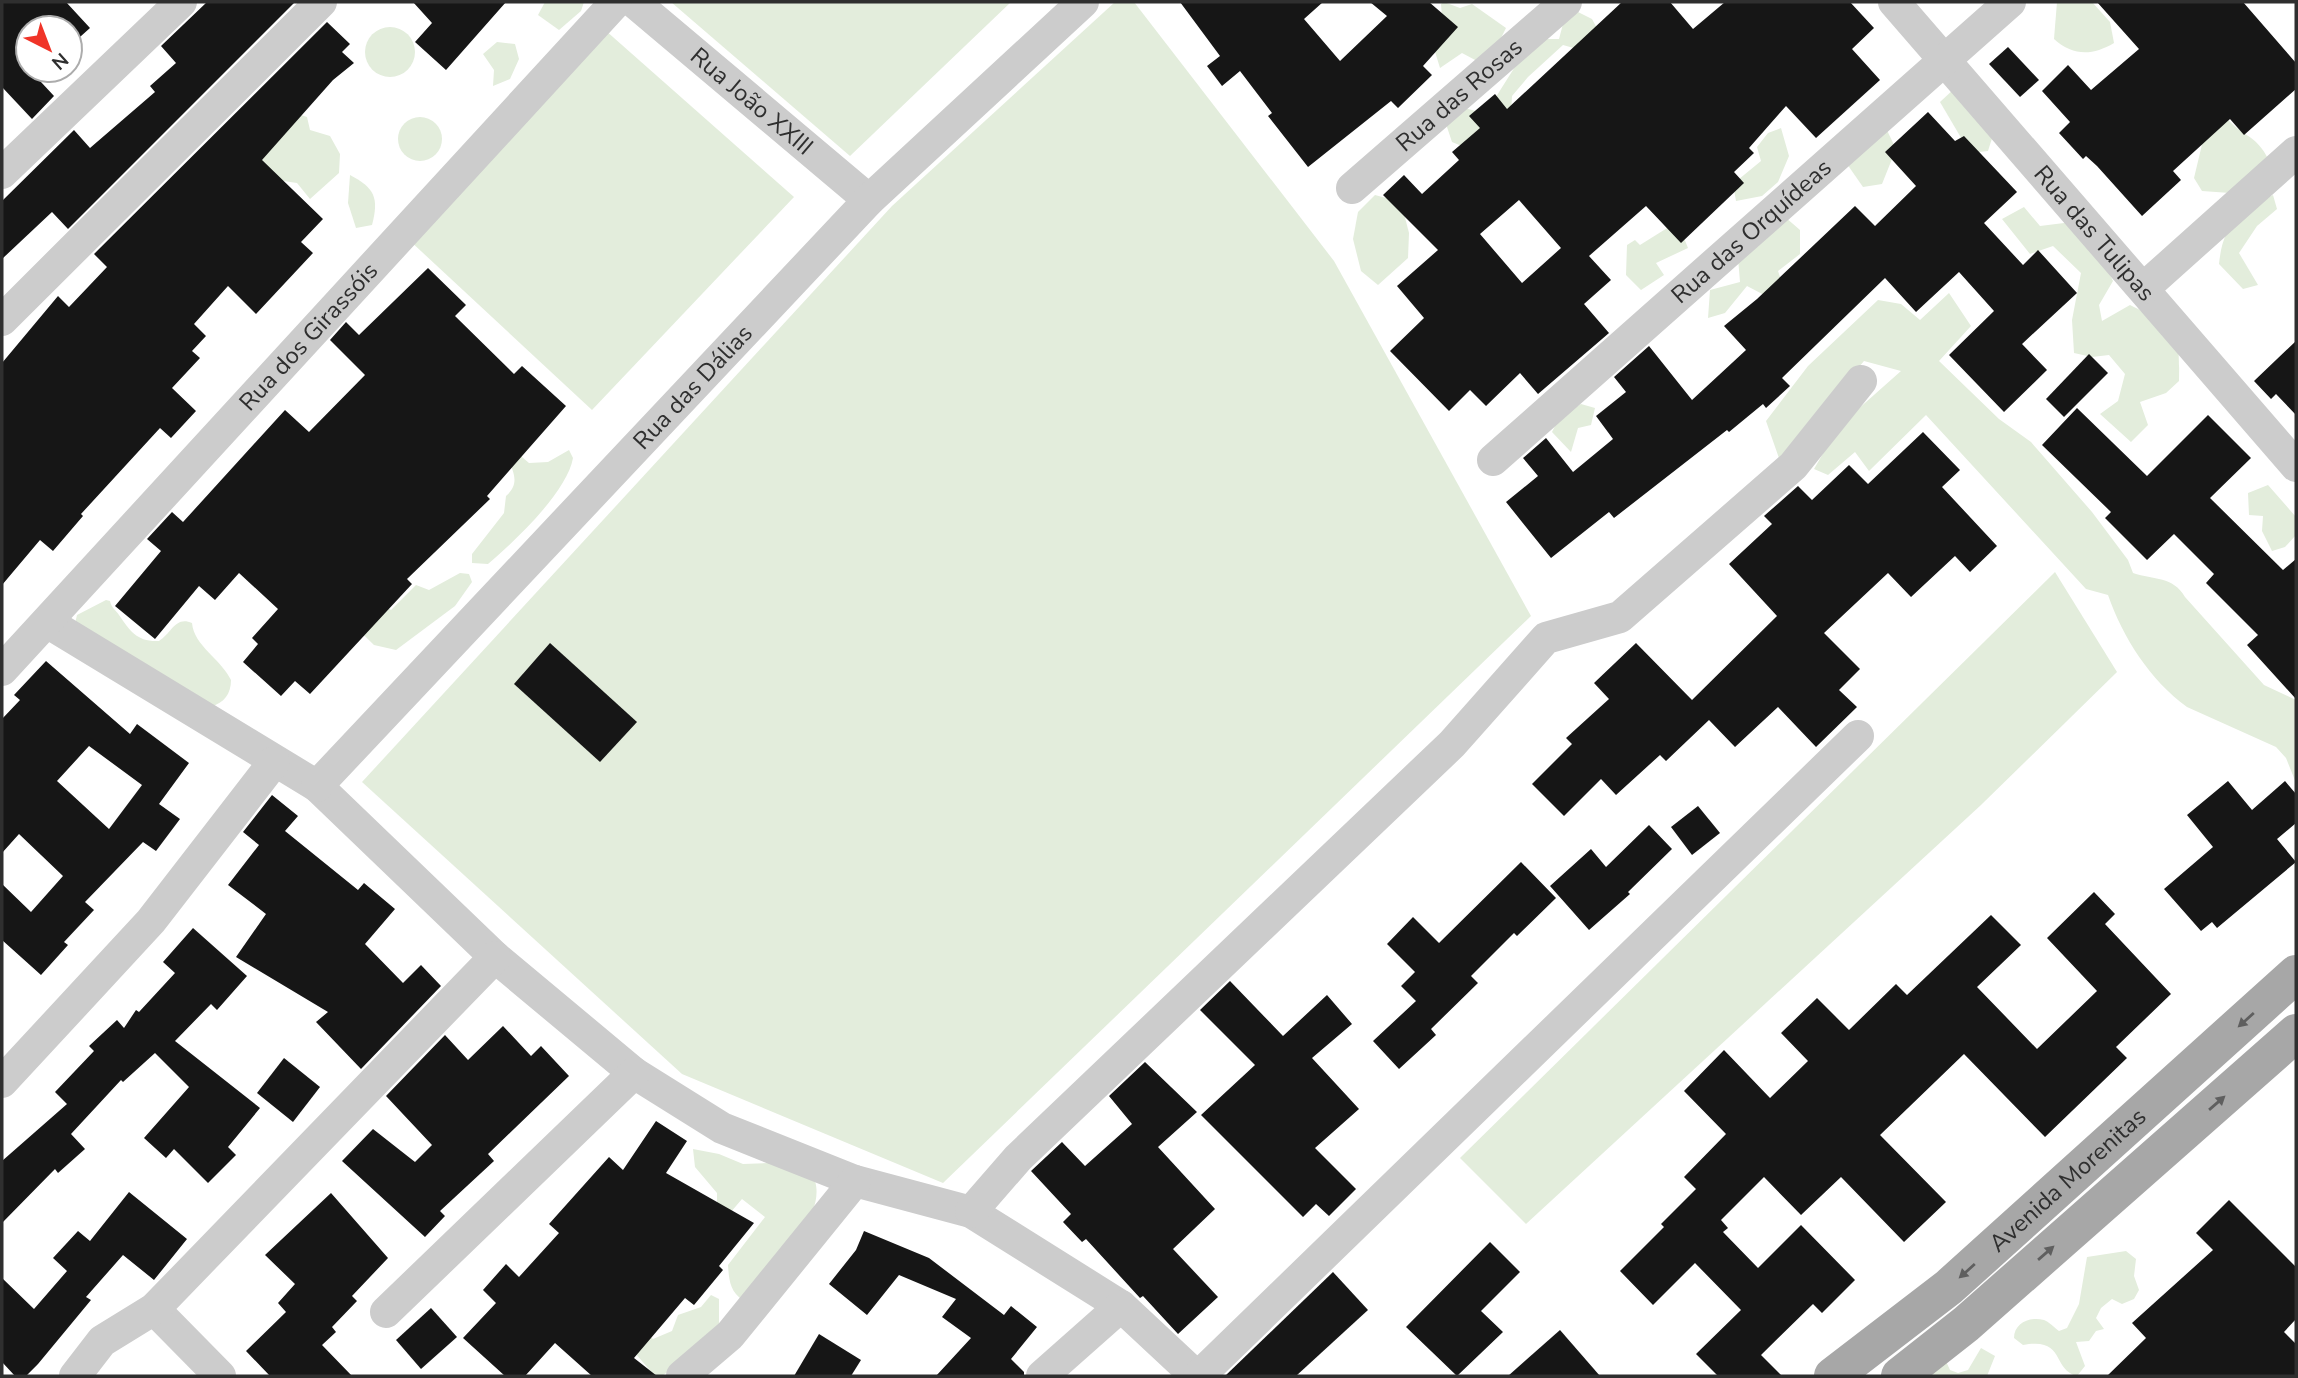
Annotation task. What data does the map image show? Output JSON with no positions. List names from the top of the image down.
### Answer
{
  "streets": {
    "main road": ["Avenida Morenitas"],
    "street": [
      "Rua das Rosas",
      "Rua João XXIII",
      "Rua das Orquídeas",
      "Rua das Tulipas",
      "Rua dos Girassóis",
      "Rua das Dálias"
    ]
  },
  "crossings": [
    ["Rua João XXIII", "Rua das Dálias"],
    ["Rua das Orquídeas", "Rua das Tulipas"]
  ],
  "north": "bottom right"
}
